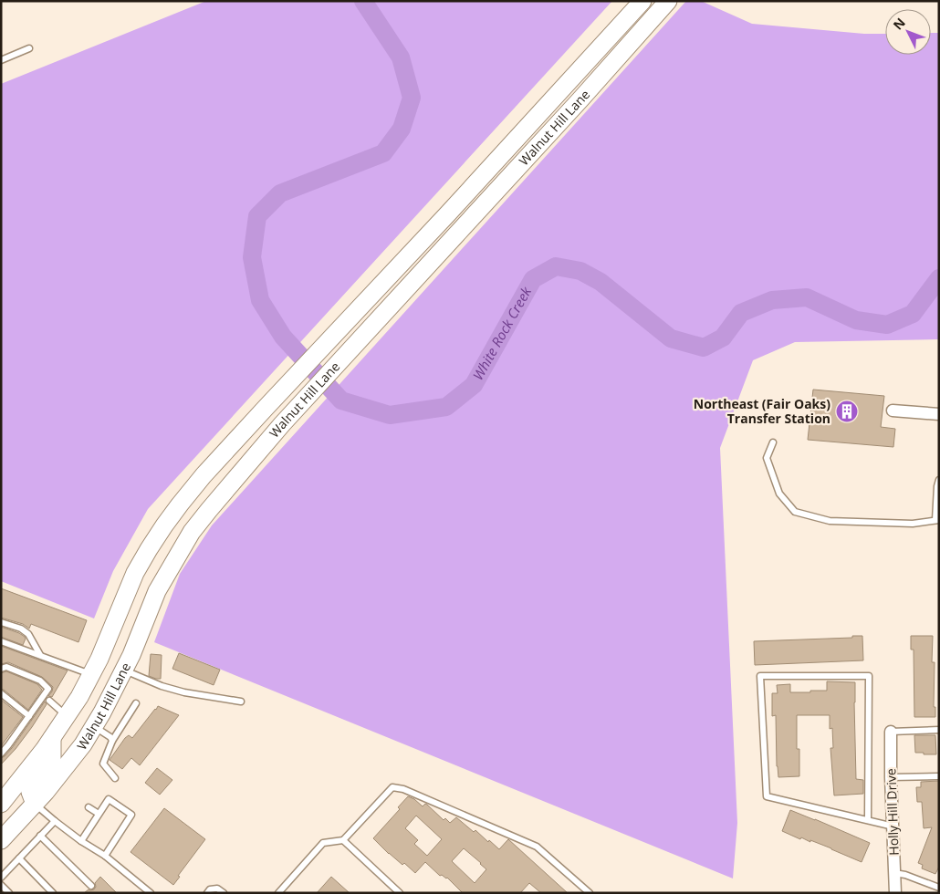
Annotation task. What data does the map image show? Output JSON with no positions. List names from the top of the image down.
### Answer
{
  "streets": {
    "main road": ["Walnut Hill Lane"],
    "street": ["Holly Hill Drive"]
  },
  "water": ["White Rock Creek"],
  "places": {
    "building": ["Northeast (Fair Oaks) Transfer Station"]
  },
  "north": "top left"
}
